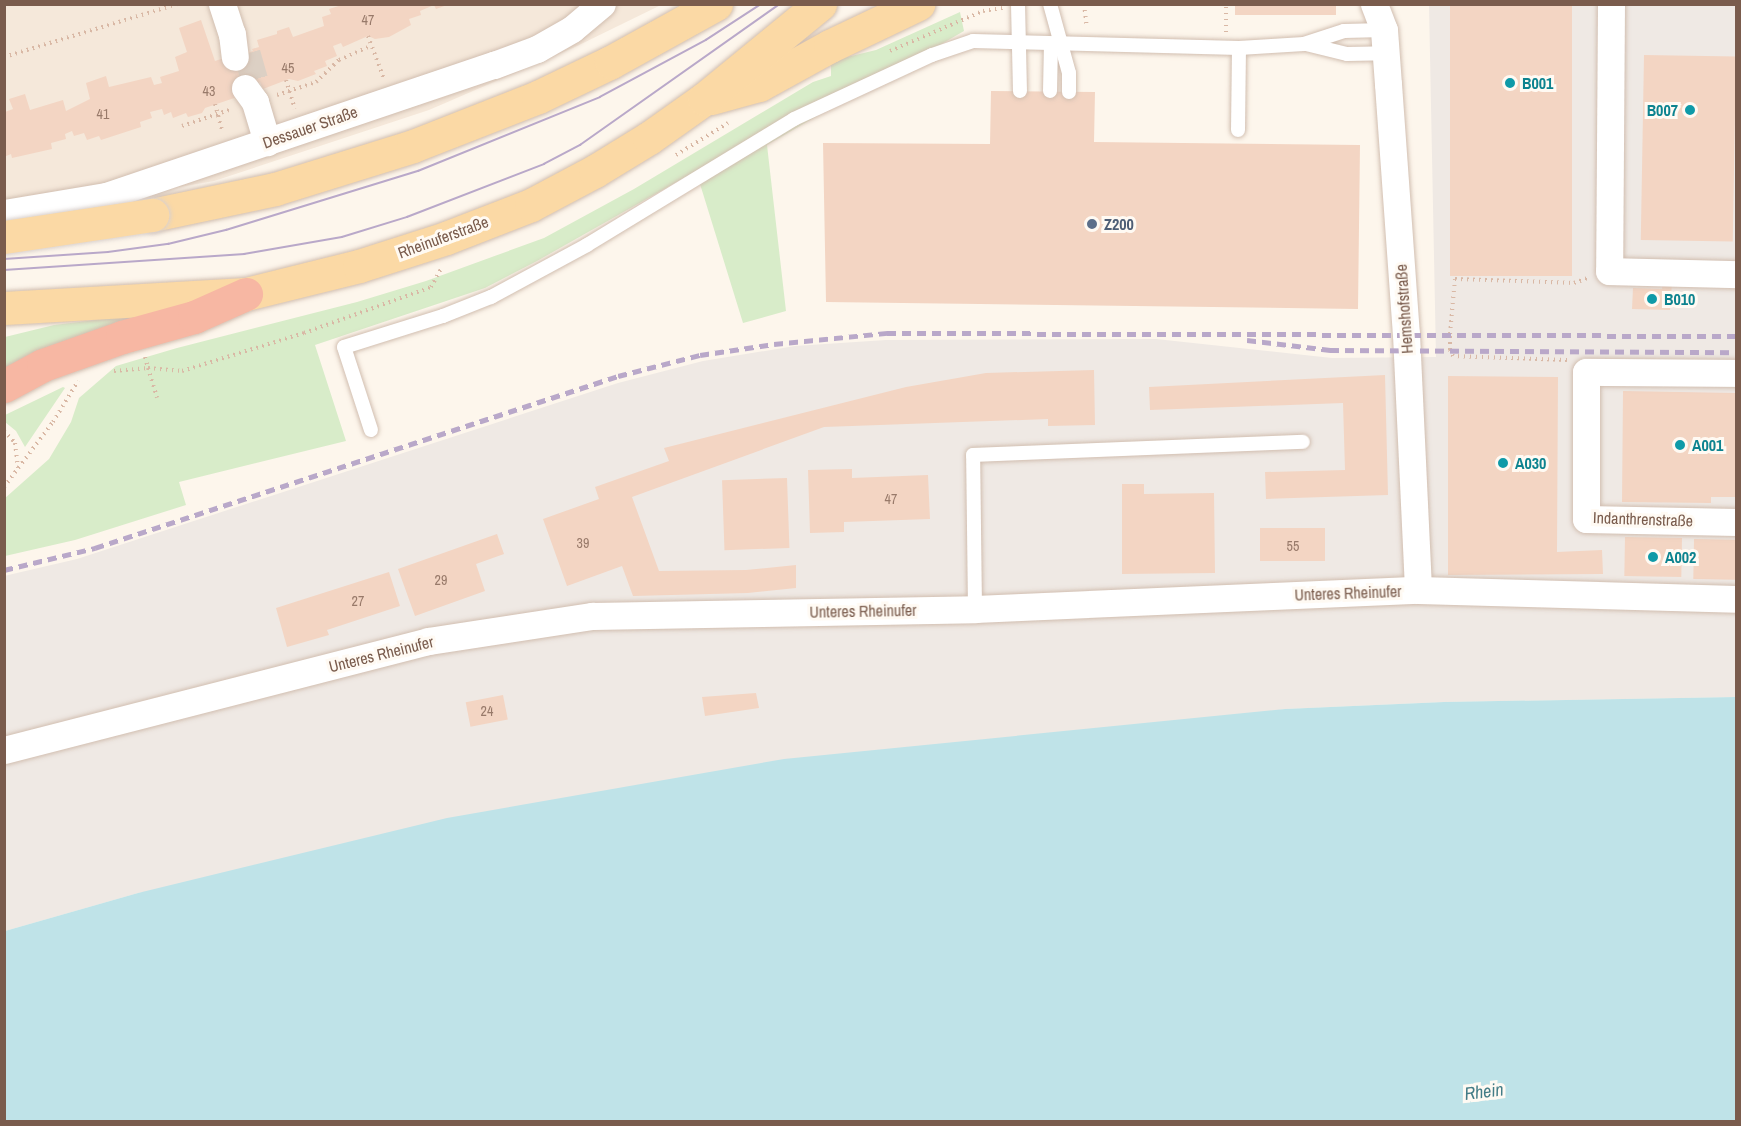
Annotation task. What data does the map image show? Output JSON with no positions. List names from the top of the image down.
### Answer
{
  "streets": {
    "main road": ["Rheinuferstraße"],
    "street": [
      "Dessauer Straße",
      "Hemshofstraße",
      "Indanthrenstraße",
      "Unteres Rheinufer"
    ]
  },
  "crossings": [
    ["Hemshofstraße", "Unteres Rheinufer"]
  ],
  "water": ["Rhein"],
  "places": [
    "B001",
    "B007",
    "Z200",
    "B010",
    "A001",
    "A030",
    "A002"
  ],
  "house_numbers": [
    "47",
    "45",
    "43",
    "41",
    "47",
    "39",
    "55",
    "29",
    "27",
    "24"
  ]
}
